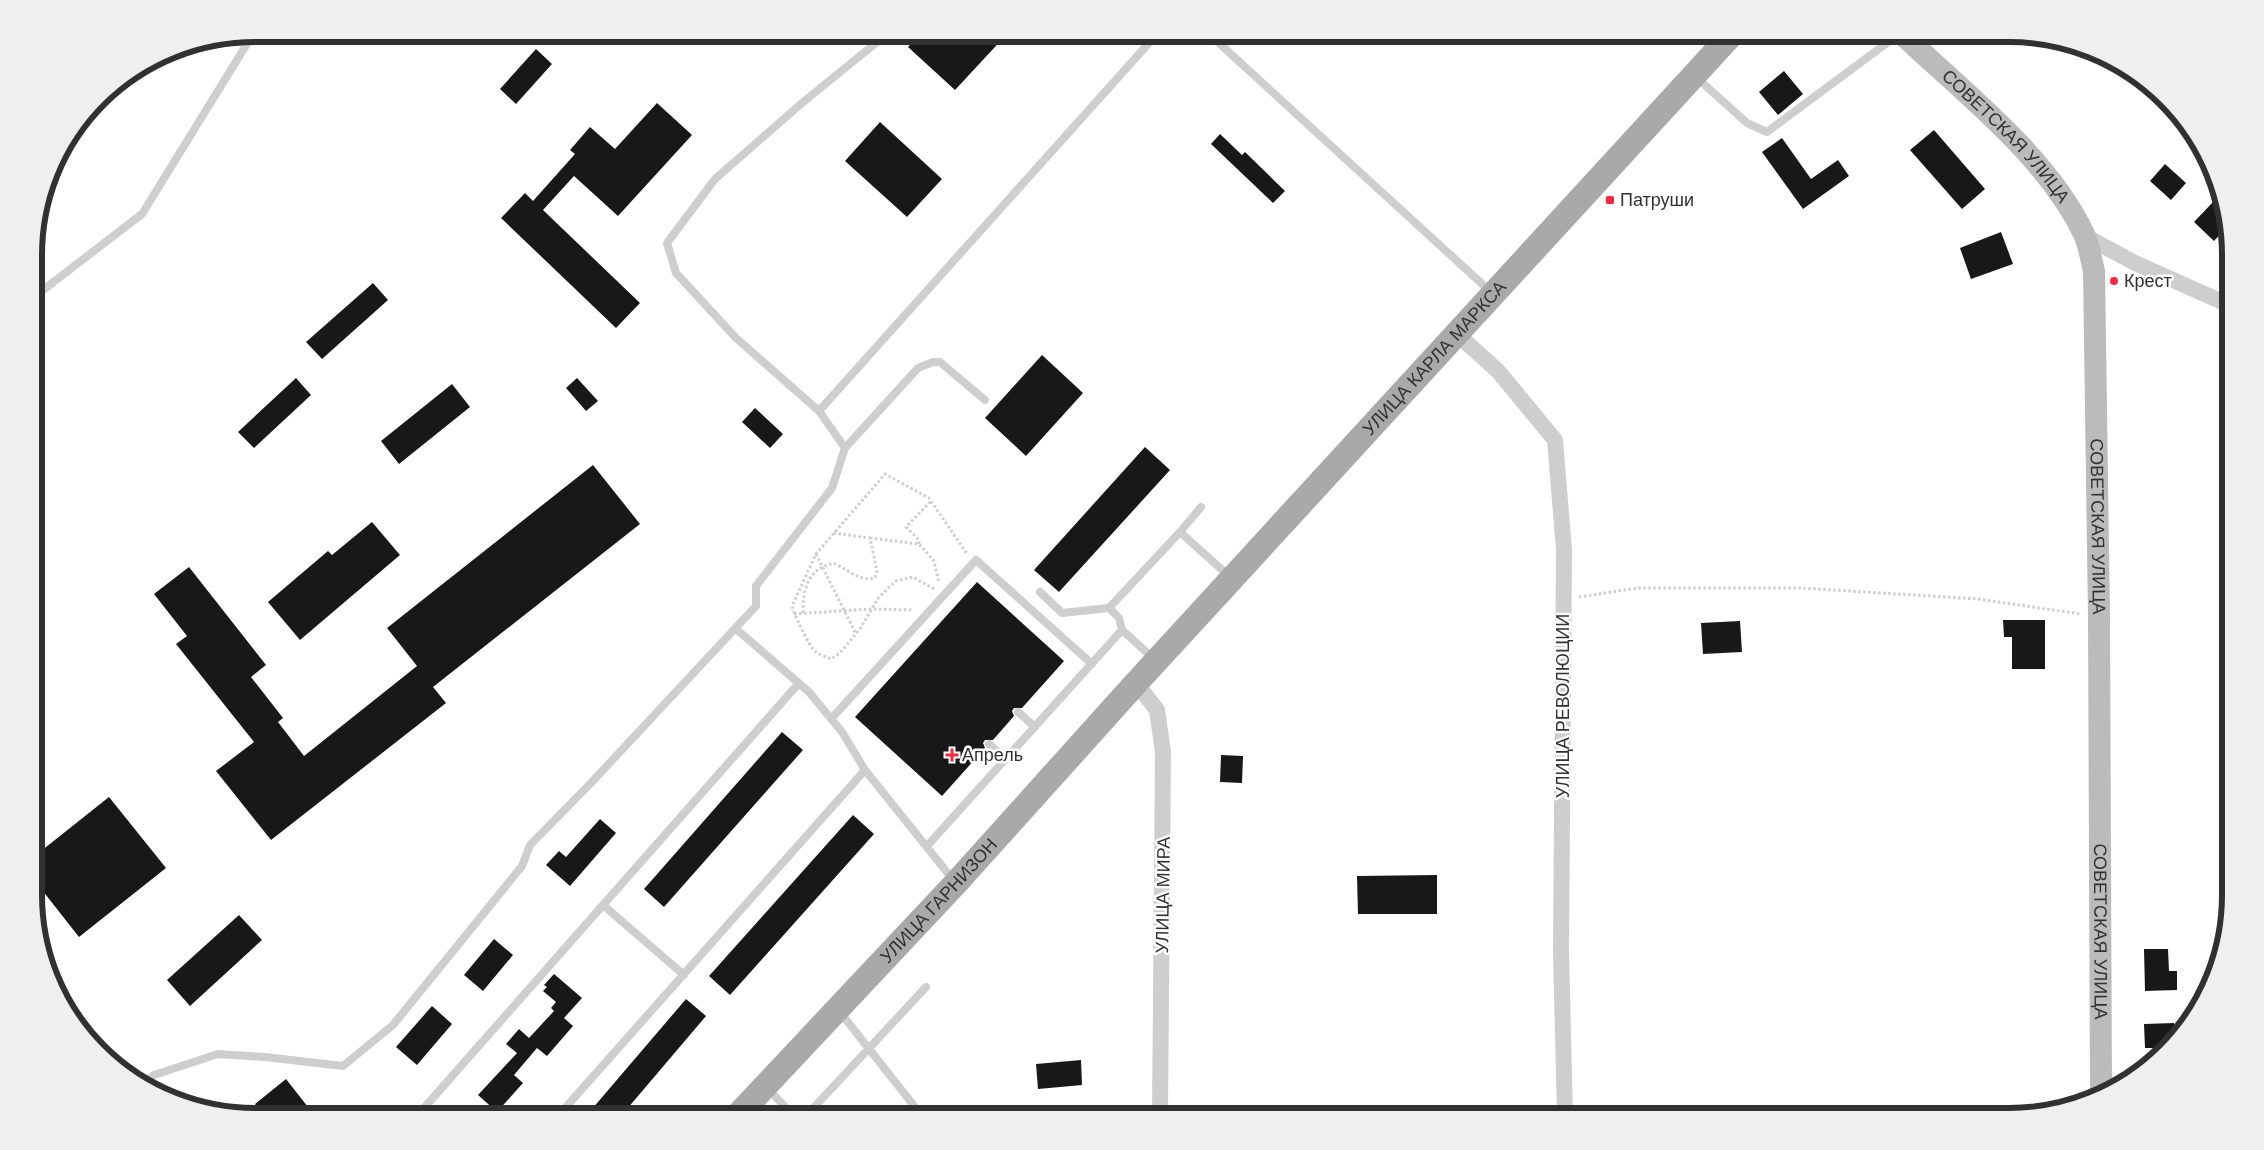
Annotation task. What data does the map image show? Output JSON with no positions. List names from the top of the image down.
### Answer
{
  "streets": {
    "main road": ["УЛИЦА КАРЛА МАРКСА", "УЛИЦА ГАРНИЗОН"],
    "street": ["СОВЕТСКАЯ УЛИЦА", "УЛИЦА РЕВОЛЮЦИИ", "УЛИЦА МИРА"]
  },
  "crossings": [
    ["УЛИЦА КАРЛА МАРКСА", "УЛИЦА РЕВОЛЮЦИИ"],
    ["УЛИЦА КАРЛА МАРКСА", "УЛИЦА МИРА"],
    ["УЛИЦА КАРЛА МАРКСА", "УЛИЦА ГАРНИЗОН"],
    ["УЛИЦА МИРА", "УЛИЦА ГАРНИЗОН"]
  ],
  "places": {
    "transit": ["Патруши"],
    "other": ["Крест"],
    "health": ["Апрель"]
  }
}
